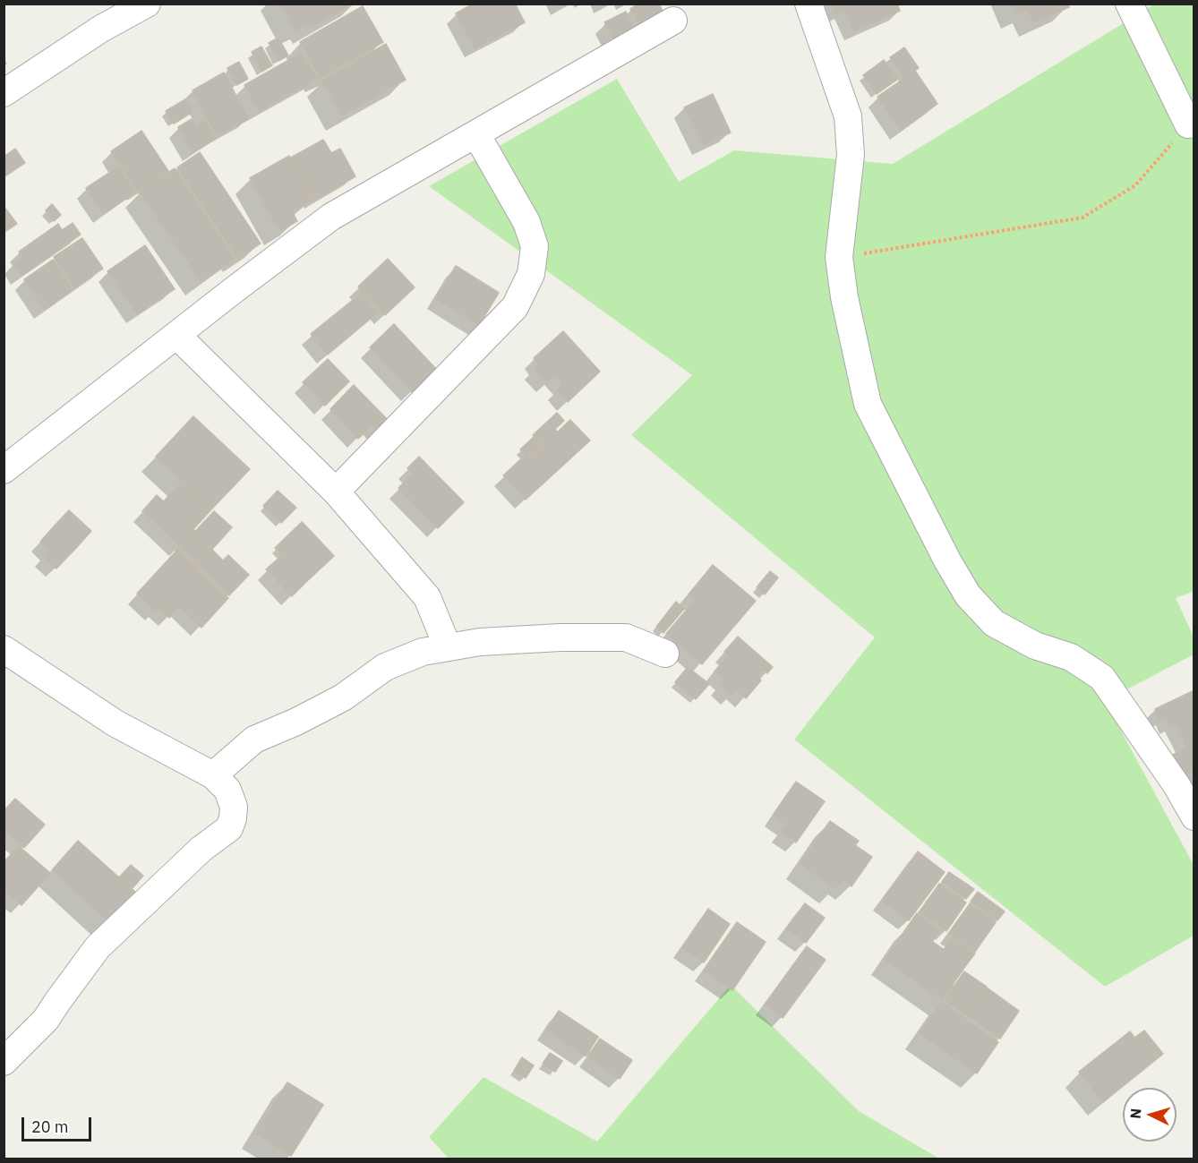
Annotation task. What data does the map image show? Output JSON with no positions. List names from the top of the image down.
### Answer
{
  "scale_bar": "20 m",
  "north": "left"
}
